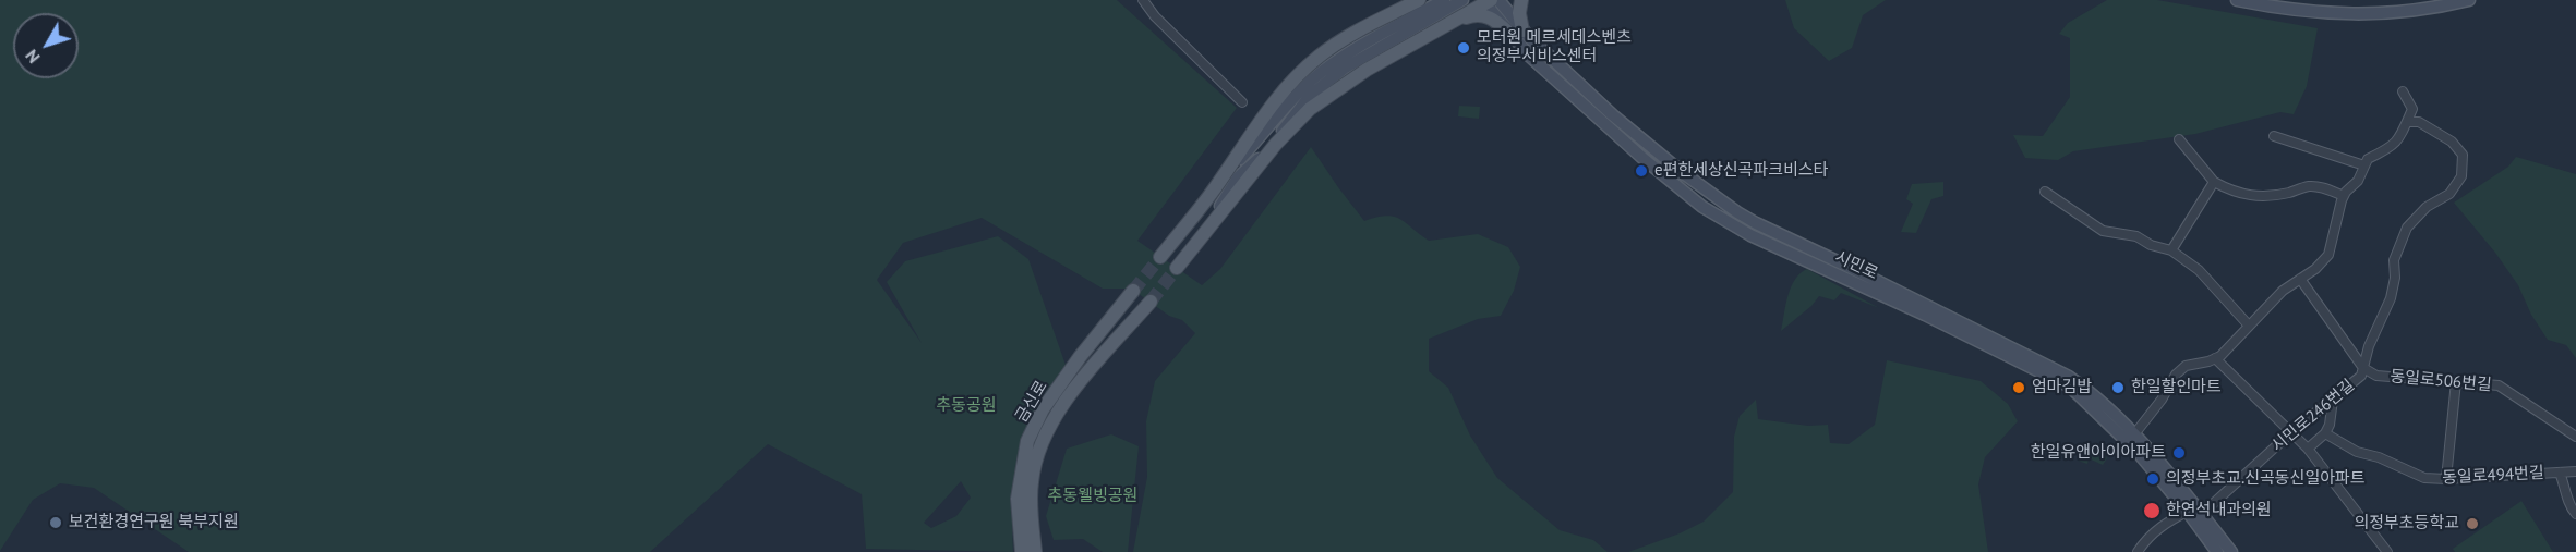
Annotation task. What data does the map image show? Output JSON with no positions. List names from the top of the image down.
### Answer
{
  "streets": {
    "main road": ["금신로"],
    "street": [
      "시민로",
      "동일로506번길",
      "시민로246번길",
      "동일로494번길"
    ]
  },
  "crossings": [
    ["시민로", "시민로246번길"],
    ["동일로506번길", "시민로246번길"]
  ],
  "parks": ["추동공원", "추동웰빙공원"],
  "places": [
    "모터원 메르세데스벤츠 의정부서비스센터",
    "e편한세상신곡파크비스타",
    "엄마김밥",
    "한일할인마트",
    "한일유앤아이아파트",
    "의정부초교.신곡동신일아파트",
    "한연석내과의원",
    "보건환경연구원 북부지원",
    "의정부초등학교"
  ],
  "north": "bottom left"
}
